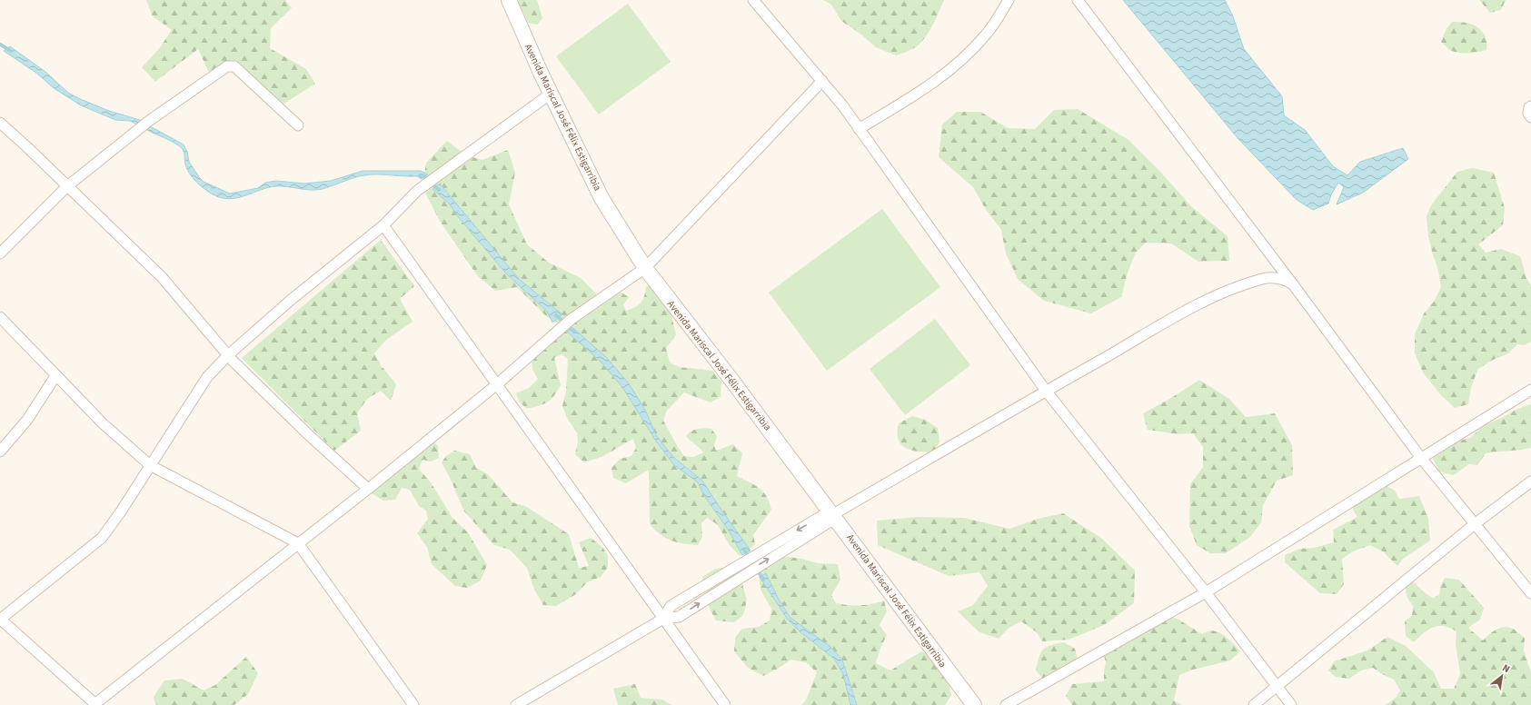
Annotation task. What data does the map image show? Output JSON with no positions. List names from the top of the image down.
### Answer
{
  "streets": {
    "main road": ["Avenida Mariscal José Félix Estigarribia"]
  },
  "north": "top right"
}
